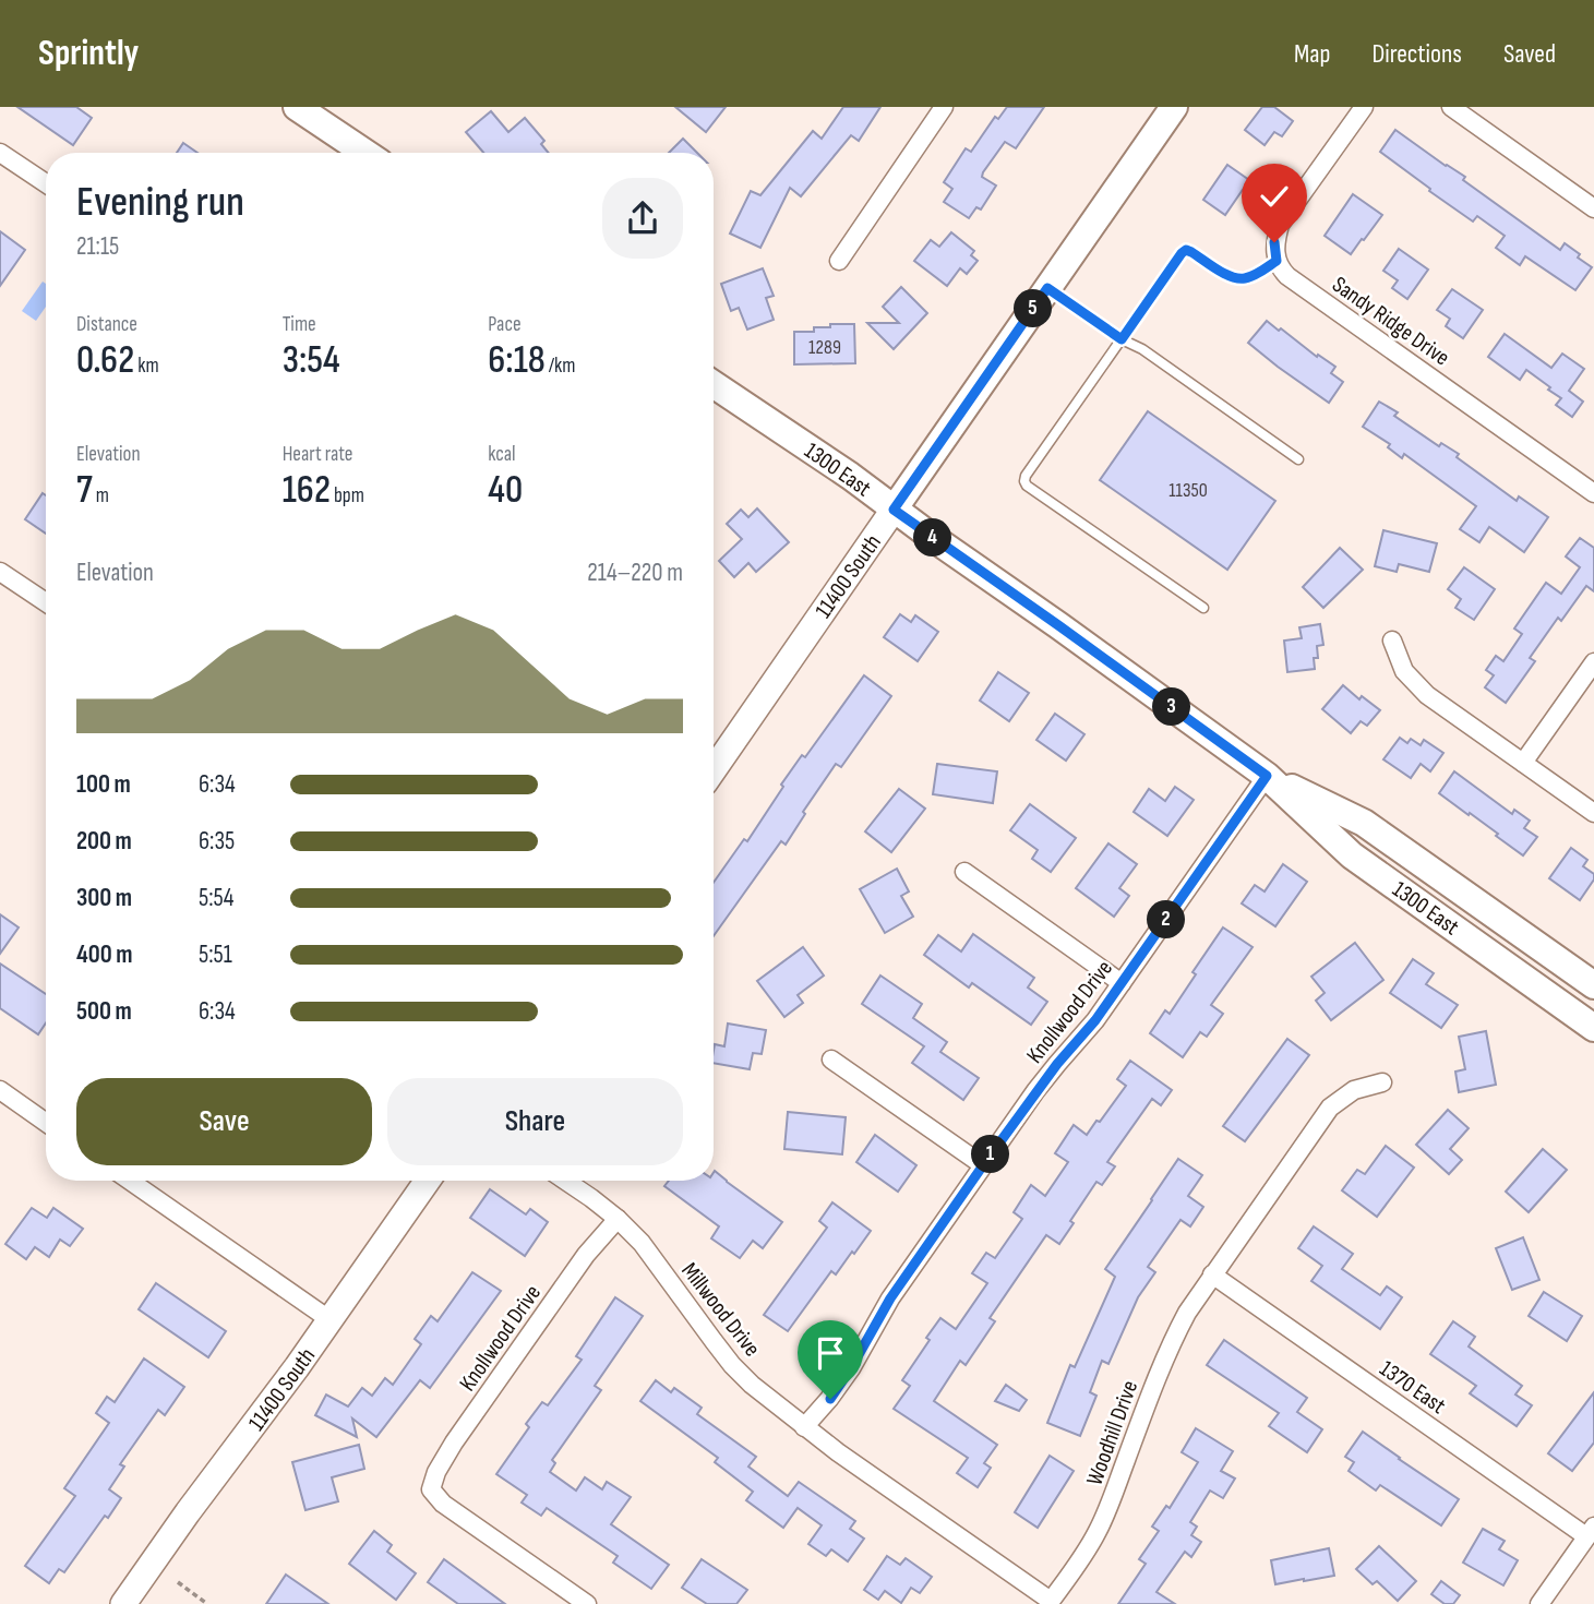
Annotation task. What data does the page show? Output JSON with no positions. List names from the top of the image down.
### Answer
{
  "streets": {
    "main road": ["1300 East", "11400 South"],
    "street": [
      "Sandy Ridge Drive",
      "Knollwood Drive",
      "Millwood Drive",
      "1370 East",
      "Woodhill Drive"
    ]
  },
  "crossings": [
    ["1300 East", "11400 South"],
    ["1300 East", "Knollwood Drive"],
    ["Knollwood Drive", "Millwood Drive"],
    ["Millwood Drive", "Woodhill Drive"],
    ["1370 East", "Woodhill Drive"]
  ],
  "house_numbers": ["1289", "11350"],
  "page": {
    "header": "Sprintly",
    "nav": ["Map", "Directions", "Saved"],
    "heading": ["Evening run", "21:15"],
    "stats": [
      ["Distance", "0.62 km"],
      ["Time", "3:54"],
      ["Pace", "6:18 /km"],
      ["Elevation", "7 m"],
      ["Heart rate", "162 bpm"],
      ["kcal", "40"]
    ],
    "pins": [
      "5",
      "4",
      "3",
      "2",
      "1"
    ],
    "chart": ["Elevation", "214–220 m"],
    "list": [
      {
        "name": "100 m",
        "note": "6:34"
      },
      {
        "name": "200 m",
        "note": "6:35"
      },
      {
        "name": "300 m",
        "note": "5:54"
      },
      {
        "name": "400 m",
        "note": "5:51"
      },
      {
        "name": "500 m",
        "note": "6:34"
      }
    ],
    "buttons": ["Save", "Share"]
  }
}
